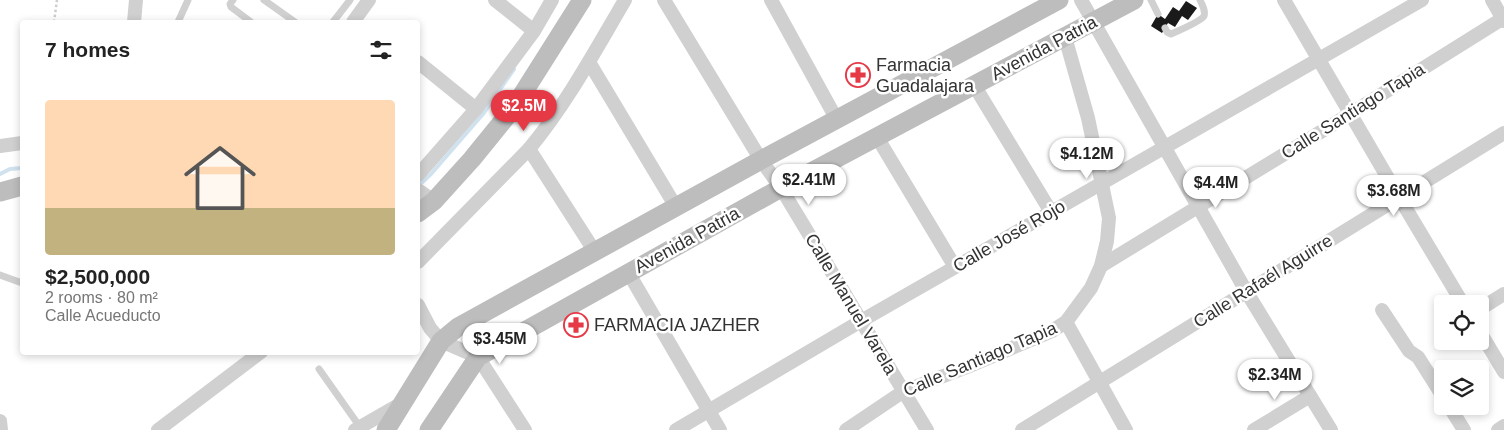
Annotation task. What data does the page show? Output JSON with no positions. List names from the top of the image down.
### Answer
{
  "streets": {
    "street": [
      "Avenida Patria",
      "Calle Santiago Tapia",
      "Calle José Rojo",
      "Calle Rafaél Aguirre",
      "Calle Manuel Varela"
    ]
  },
  "crossings": [
    ["Avenida Patria", "Calle Manuel Varela"],
    ["Calle Santiago Tapia", "Calle Manuel Varela"],
    ["Calle José Rojo", "Calle Manuel Varela"]
  ],
  "places": {
    "pharmacy": ["Farmacia Guadalajara", "FARMACIA JAZHER"]
  },
  "page": {
    "heading": "7 homes",
    "list": [
      {
        "name": "$2,500,000",
        "note": "2 rooms · 80 m² · Calle Acueducto"
      }
    ],
    "price": [
      "$2.5M",
      "$4.12M",
      "$2.41M",
      "$4.4M",
      "$3.68M",
      "$3.45M",
      "$2.34M"
    ]
  }
}
